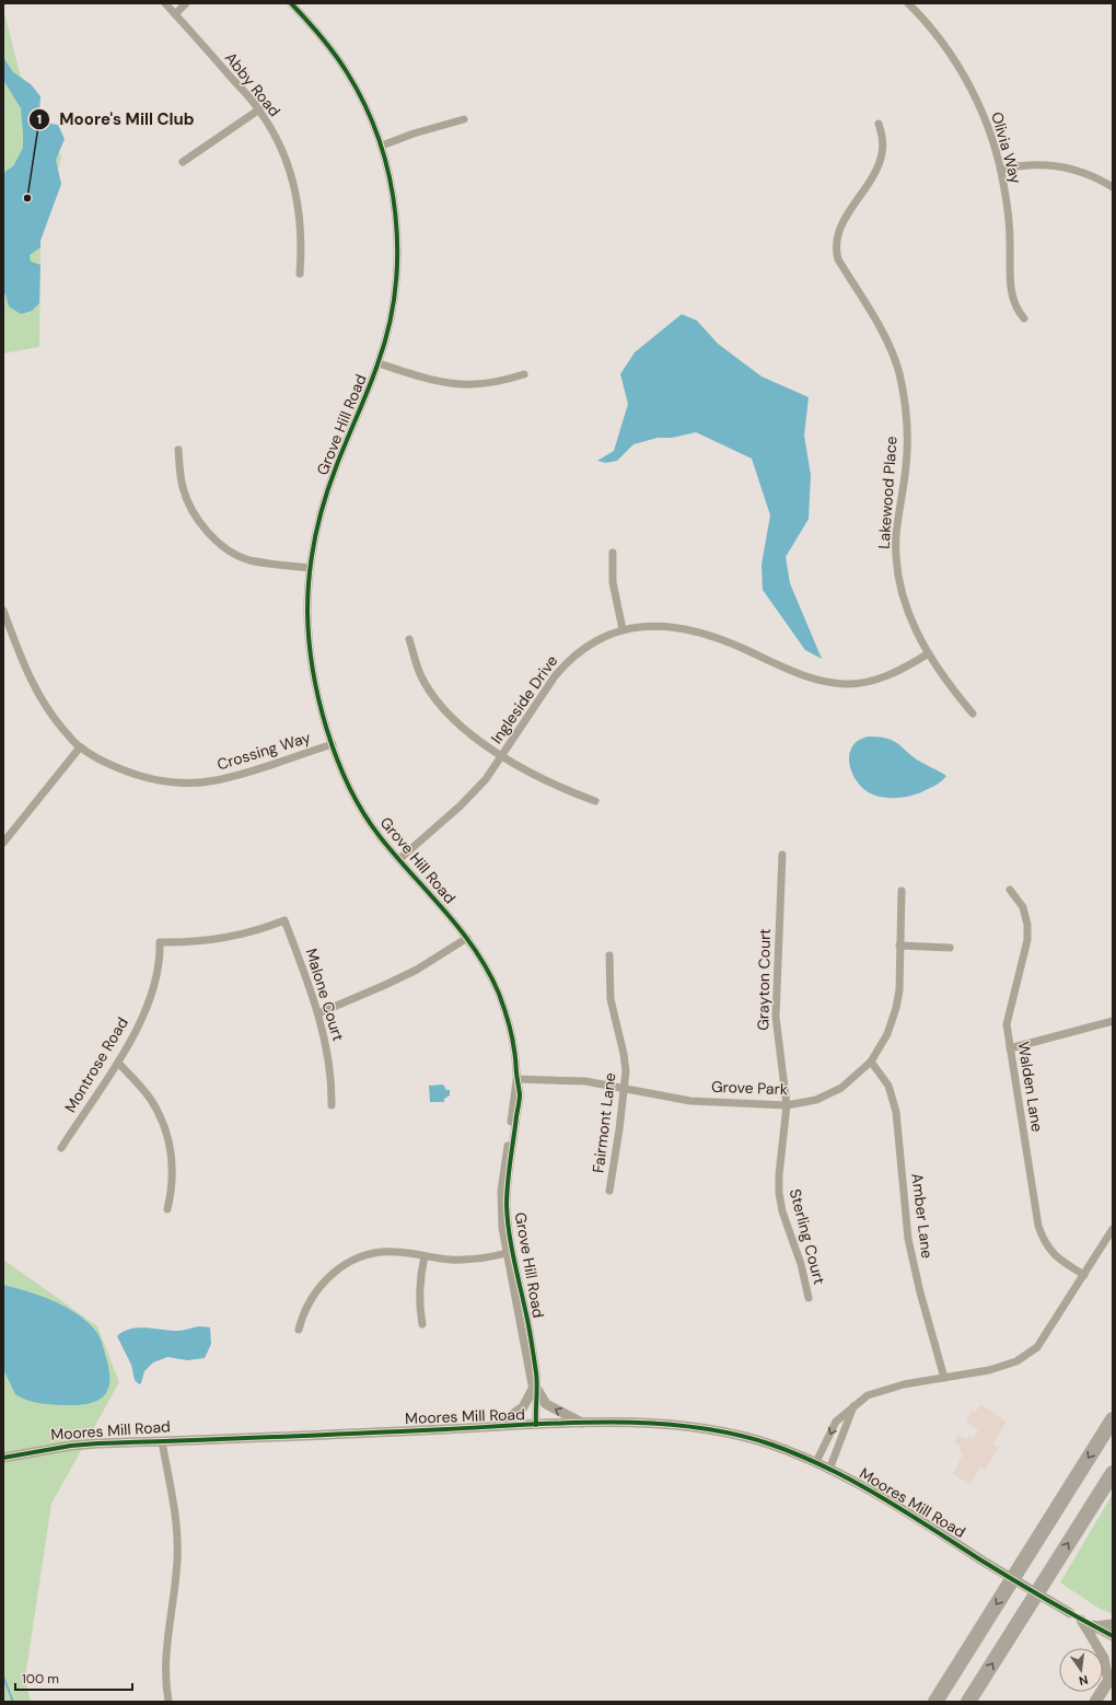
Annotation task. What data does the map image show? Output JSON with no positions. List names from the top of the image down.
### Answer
{
  "streets": {
    "street": [
      "Abby Road",
      "Olivia Way",
      "Grove Hill Road",
      "Lakewood Place",
      "Ingleside Drive",
      "Crossing Way",
      "Grayton Court",
      "Malone Court",
      "Montrose Road",
      "Walden Lane",
      "Grove Park",
      "Fairmont Lane",
      "Amber Lane",
      "Sterling Court",
      "Moores Mill Road"
    ]
  },
  "crossings": [
    ["Grove Hill Road", "Ingleside Drive"],
    ["Grove Hill Road", "Crossing Way"],
    ["Grove Hill Road", "Grove Park"],
    ["Grove Hill Road", "Moores Mill Road"],
    ["Lakewood Place", "Ingleside Drive"],
    ["Grayton Court", "Grove Park"],
    ["Grayton Court", "Sterling Court"],
    ["Malone Court", "Montrose Road"],
    ["Grove Park", "Fairmont Lane"],
    ["Grove Park", "Amber Lane"],
    ["Grove Park", "Sterling Court"]
  ],
  "places": ["Moore's Mill Club"],
  "scale_bar": "100 m",
  "north": "bottom"
}
